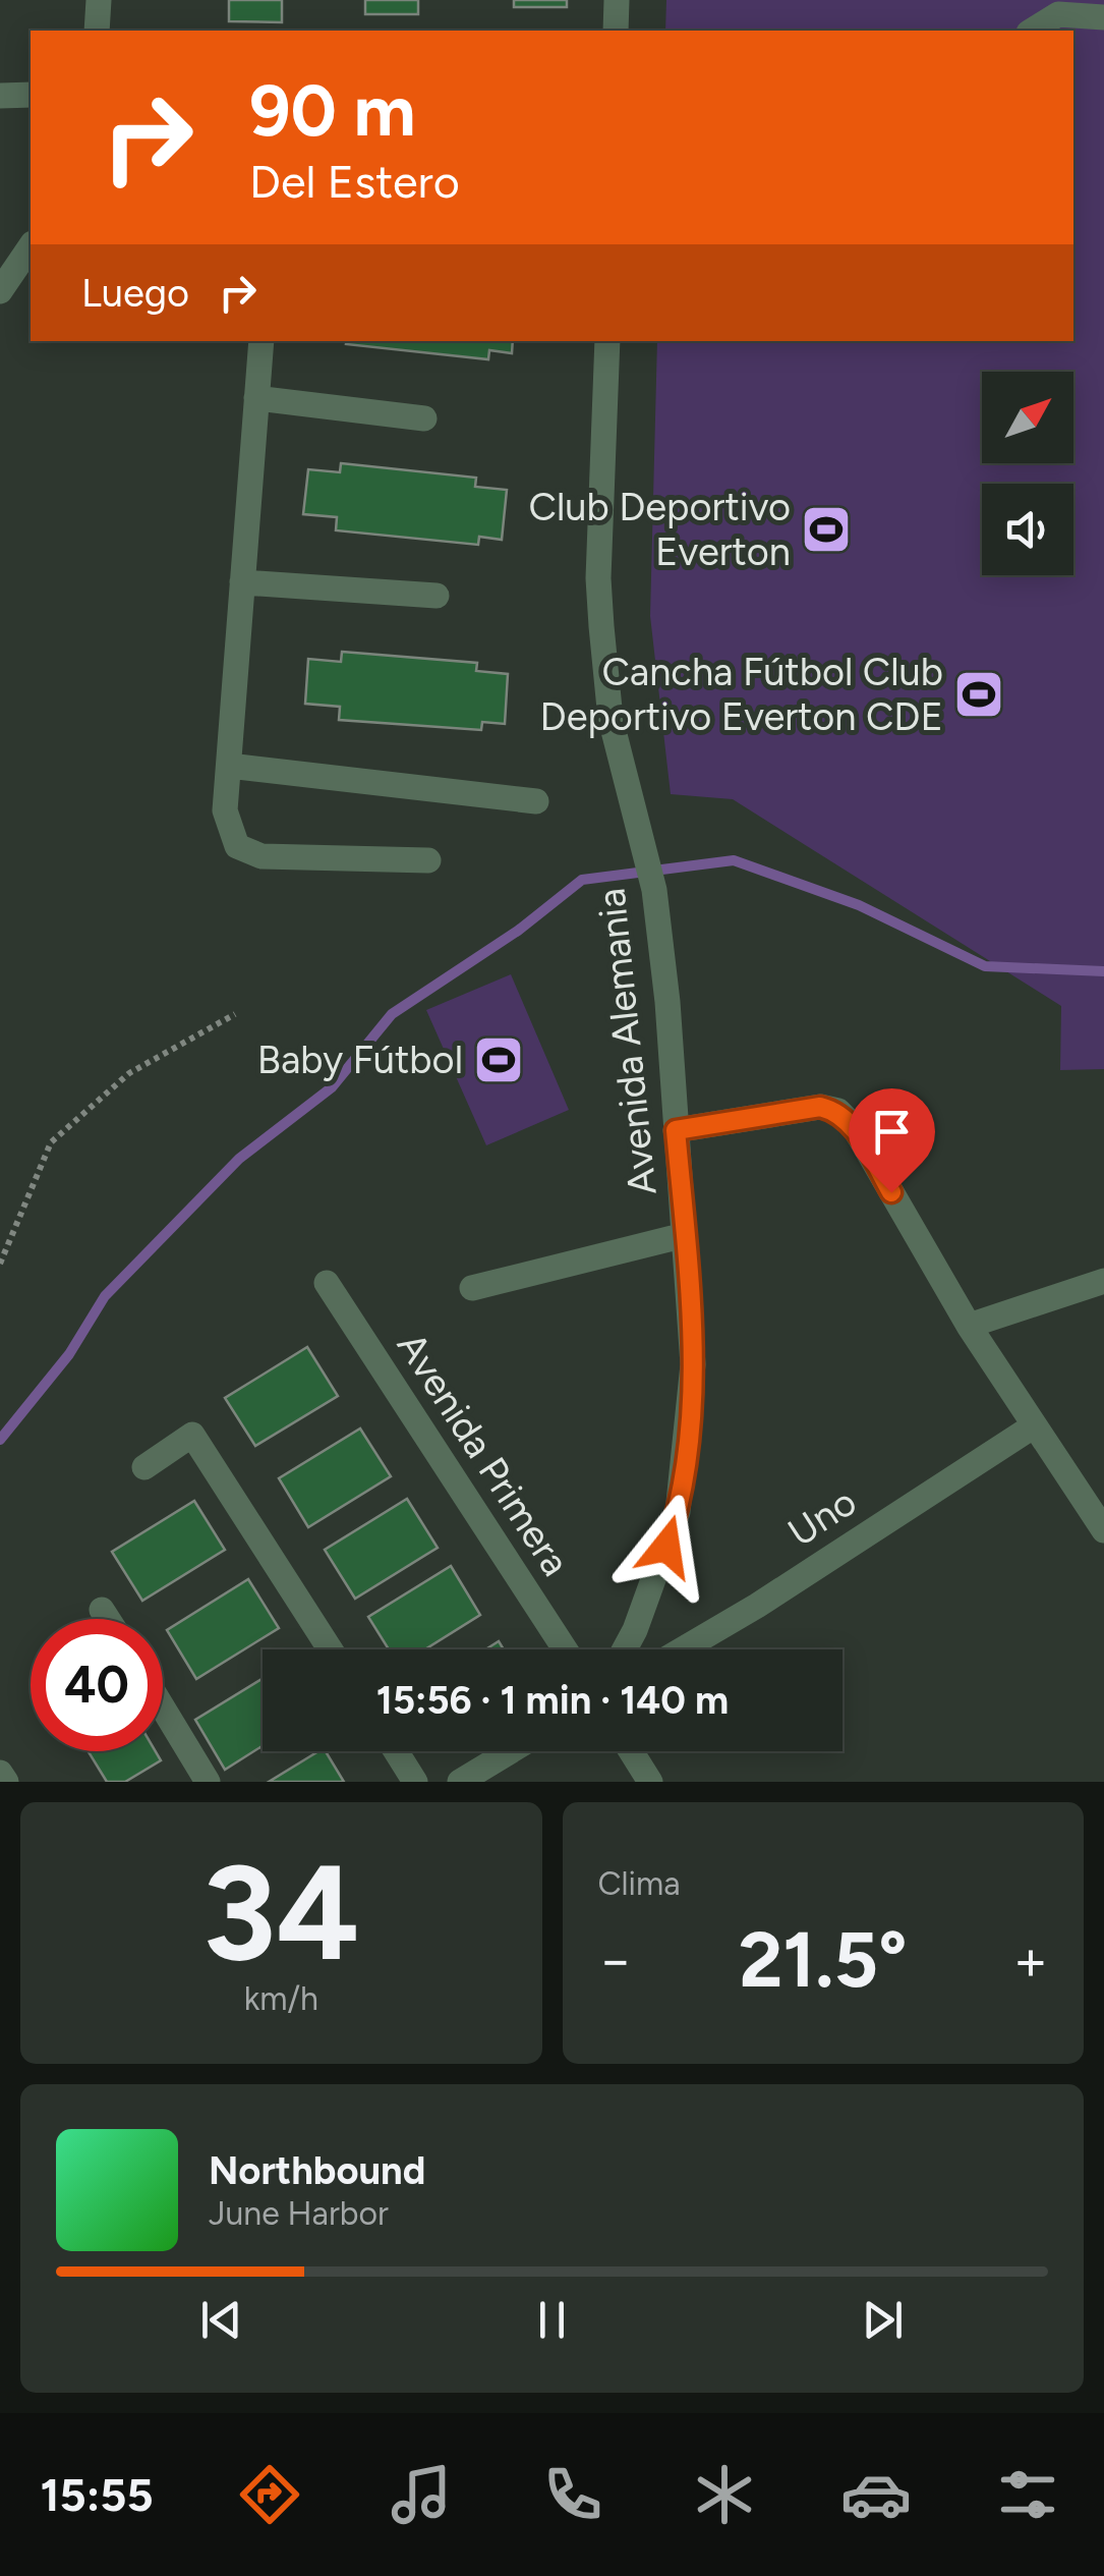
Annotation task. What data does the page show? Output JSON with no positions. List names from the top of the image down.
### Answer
{
  "streets": {
    "street": ["Avenida Alemania", "Avenida Primera", "Uno"]
  },
  "places": {
    "sports": ["Club Deportivo Everton", "Cancha Fútbol Club Deportivo Everton CDE", "Baby Fútbol"]
  },
  "north": "top right",
  "page": {
    "turn": ["90 m", "Del Estero"],
    "then": "Luego",
    "limit": "40",
    "trip": "15:56 · 1 min · 140 m",
    "tile": [
      ["34", "km/h"],
      "Clima"
    ],
    "heat": ["−", "21.5°", "+"],
    "song": ["Northbound", "June Harbor"],
    "tabs": "15:55"
  }
}
